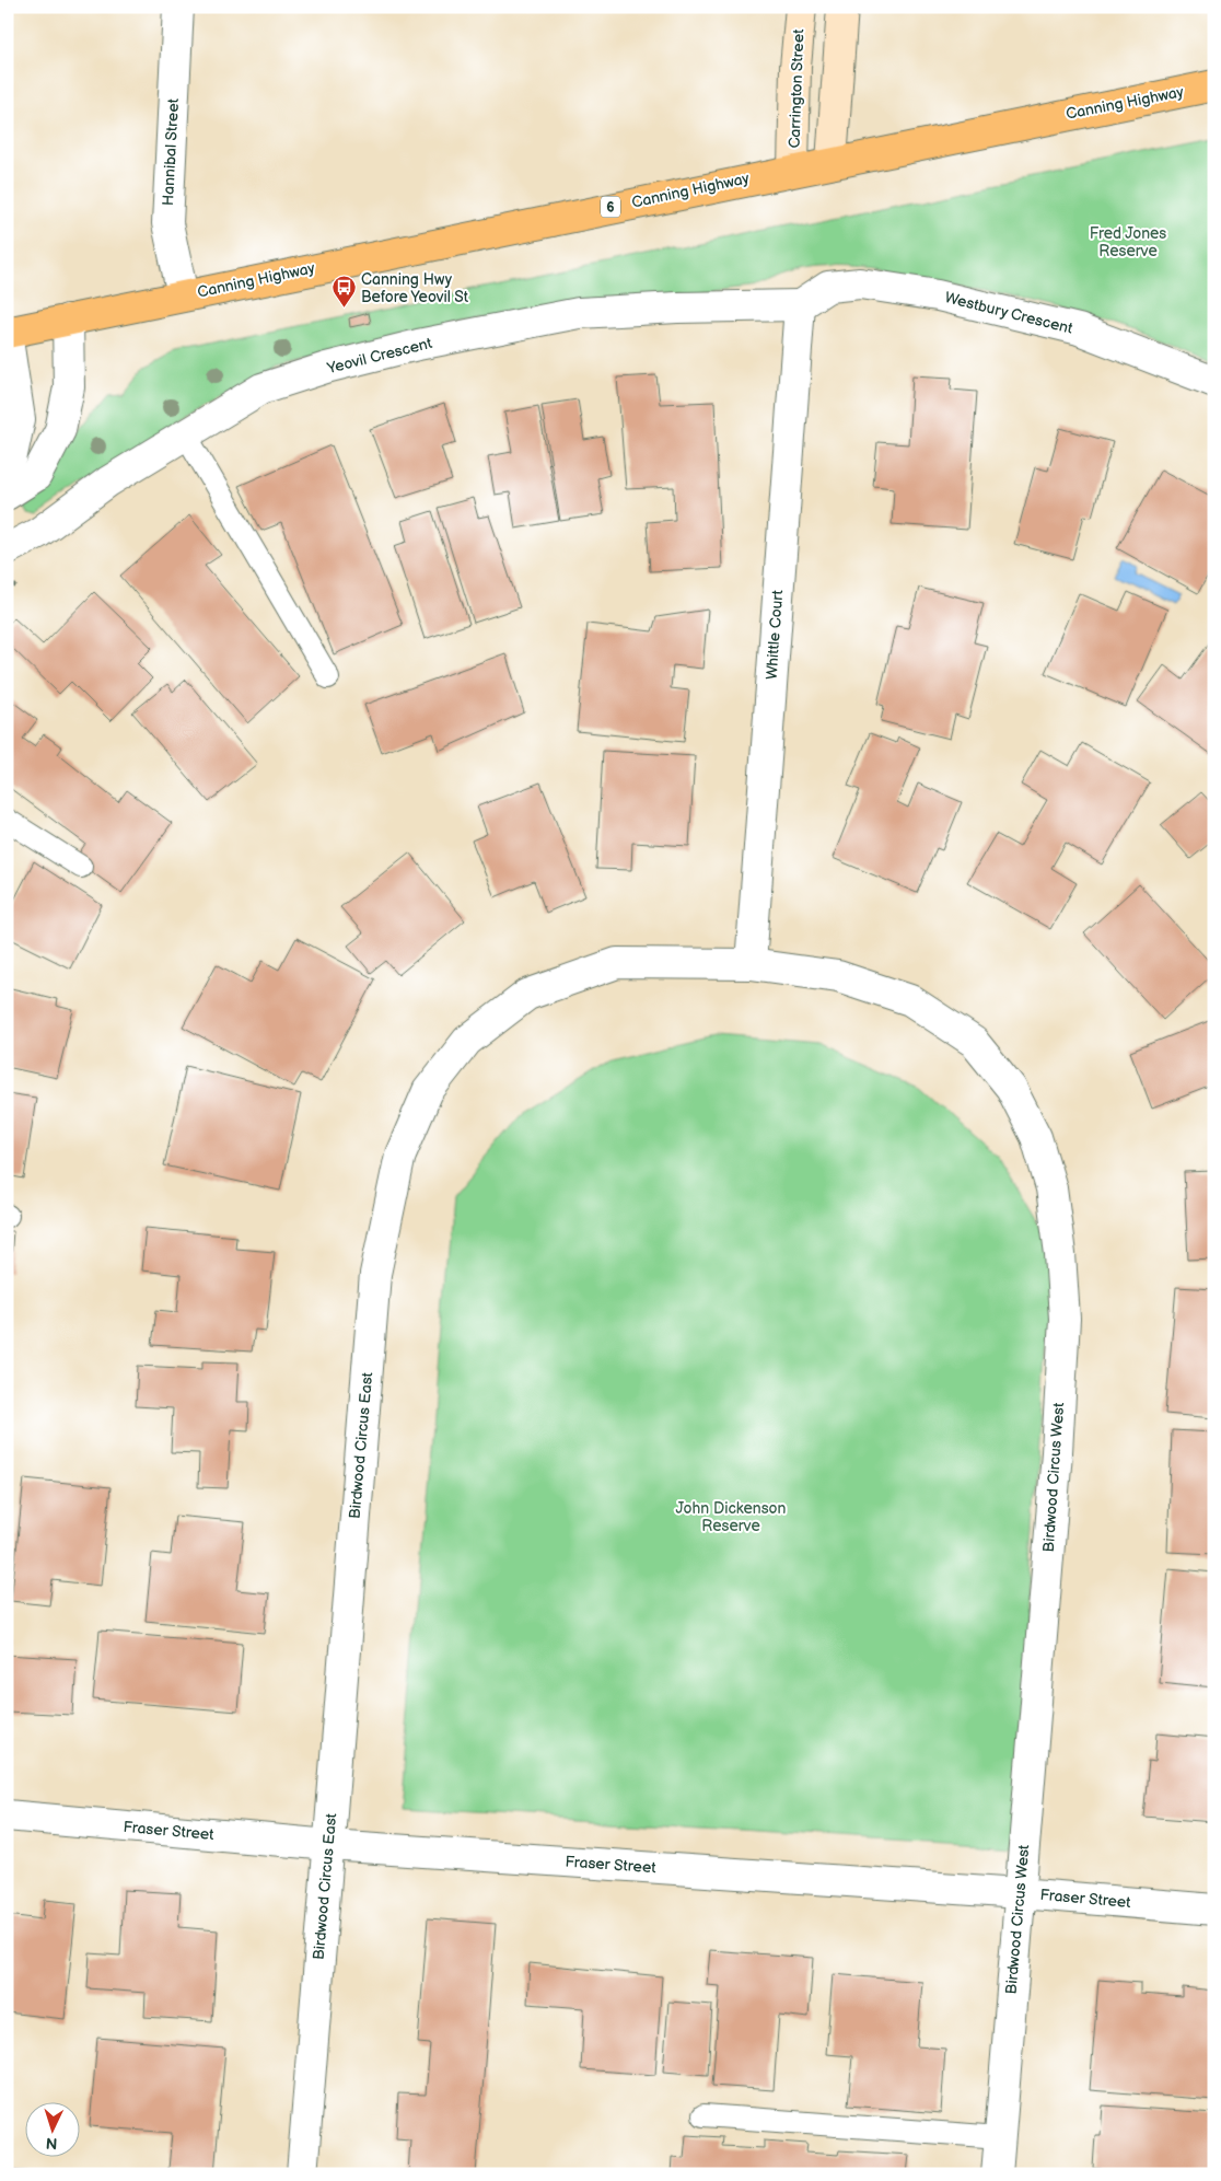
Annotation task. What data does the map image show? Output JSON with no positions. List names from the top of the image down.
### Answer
{
  "streets": {
    "highway": ["Canning Highway", "6"],
    "main road": ["Carrington Street"],
    "street": [
      "Hannibal Street",
      "Westbury Crescent",
      "Yeovil Crescent",
      "Whittle Court",
      "Birdwood Circus East",
      "Birdwood Circus West",
      "Fraser Street"
    ]
  },
  "crossings": [
    ["Carrington Street", "Canning Highway"],
    ["Canning Highway", "Hannibal Street"],
    ["Westbury Crescent", "Yeovil Crescent"],
    ["Westbury Crescent", "Whittle Court"],
    ["Yeovil Crescent", "Whittle Court"],
    ["Whittle Court", "Birdwood Circus East"],
    ["Whittle Court", "Birdwood Circus West"],
    ["Birdwood Circus East", "Birdwood Circus West"],
    ["Birdwood Circus East", "Fraser Street"],
    ["Birdwood Circus West", "Fraser Street"]
  ],
  "parks": ["Fred Jones Reserve", "John Dickenson Reserve"],
  "places": {
    "bus stop": ["Canning Hwy Before Yeovil St"]
  },
  "north": "bottom"
}
